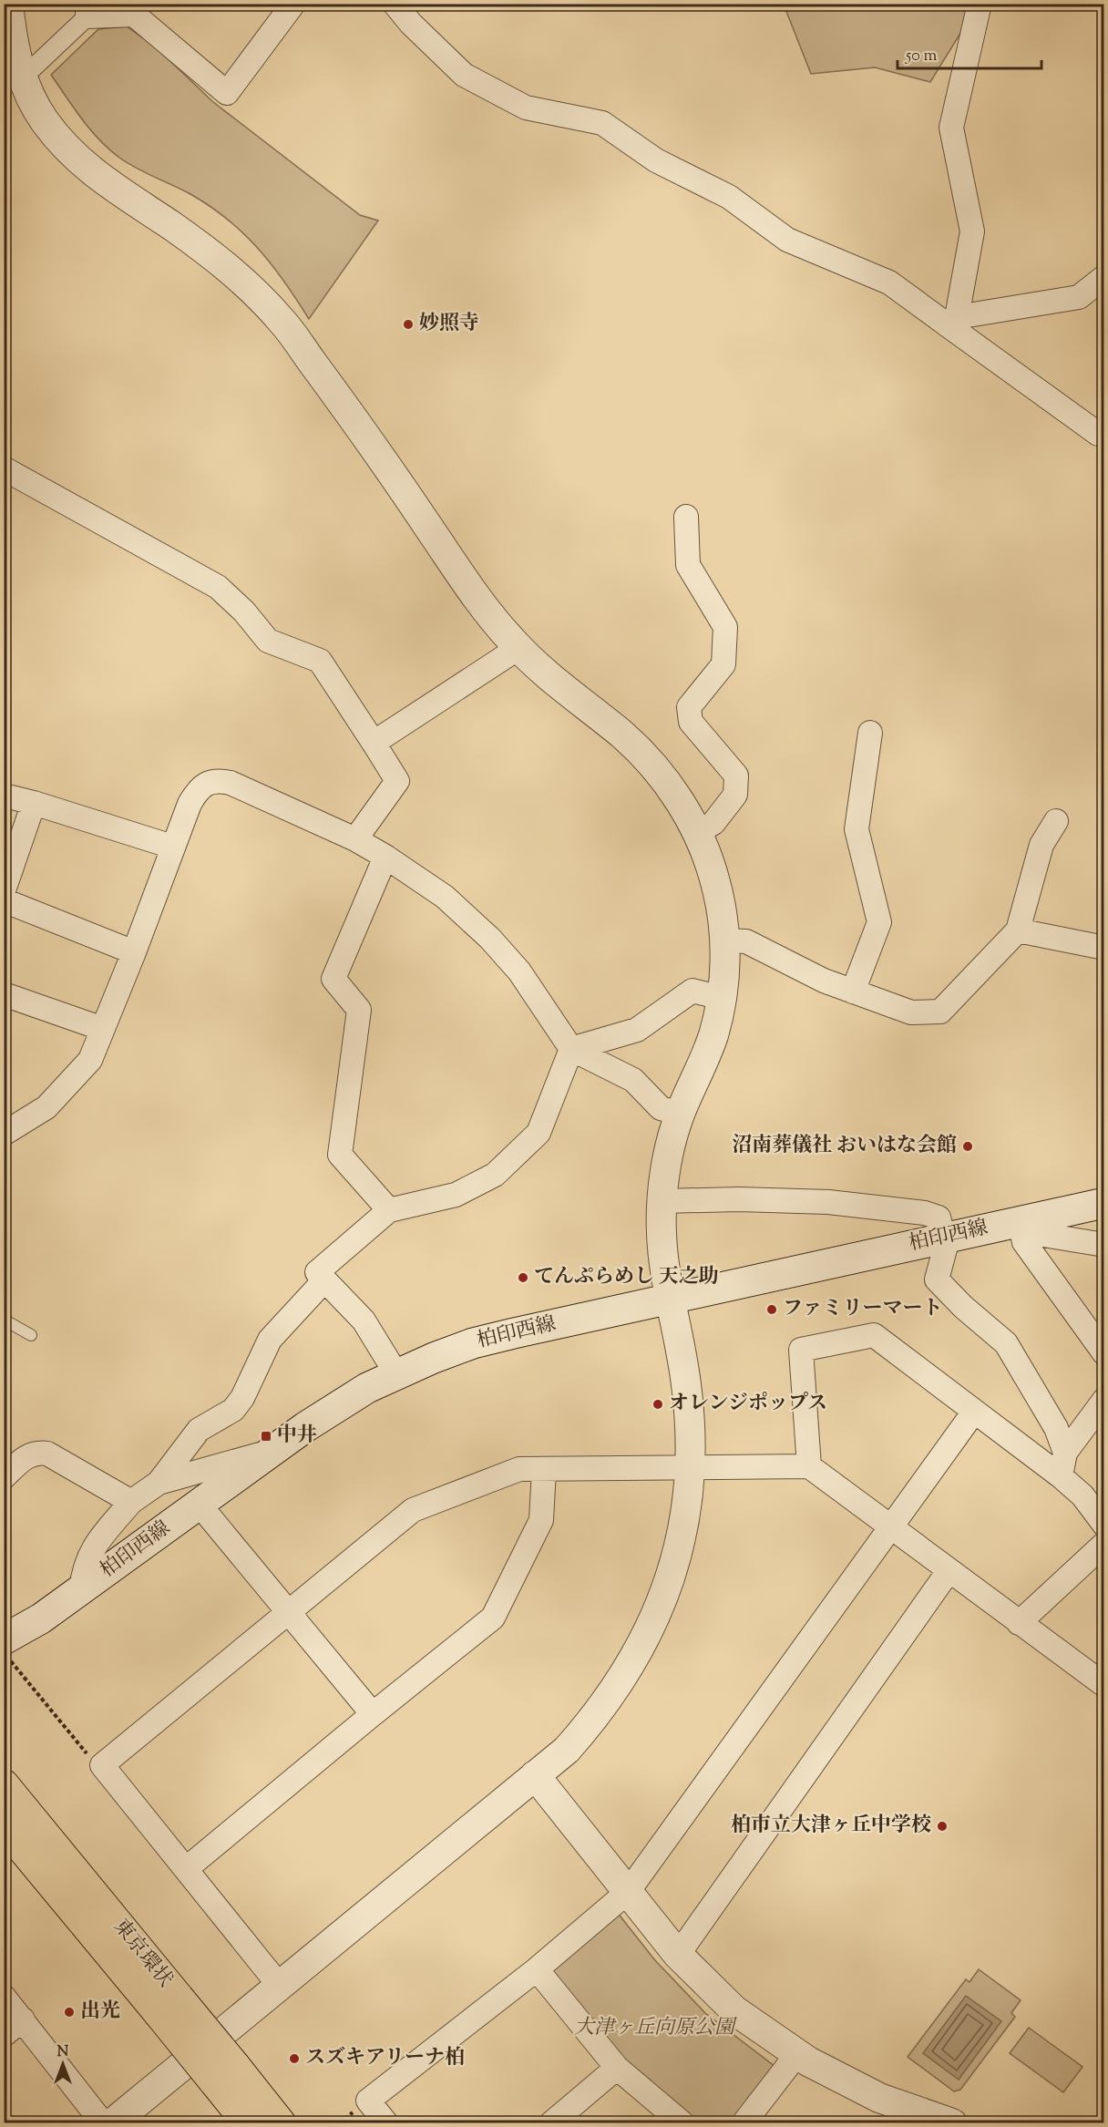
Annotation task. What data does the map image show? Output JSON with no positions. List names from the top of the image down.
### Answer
{
  "streets": {
    "highway": ["東京環状"],
    "main road": ["柏印西線"]
  },
  "parks": ["大津ヶ丘向原公園"],
  "places": {
    "other": [
      "妙照寺",
      "沼南葬儀社 おいはな会館",
      "てんぷらめし 天之助",
      "ファミリーマート",
      "オレンジポップス",
      "柏市立大津ヶ丘中学校",
      "出光",
      "スズキアリーナ柏"
    ],
    "transit": ["中井"]
  },
  "scale_bar": "50 m",
  "north": "top"
}
